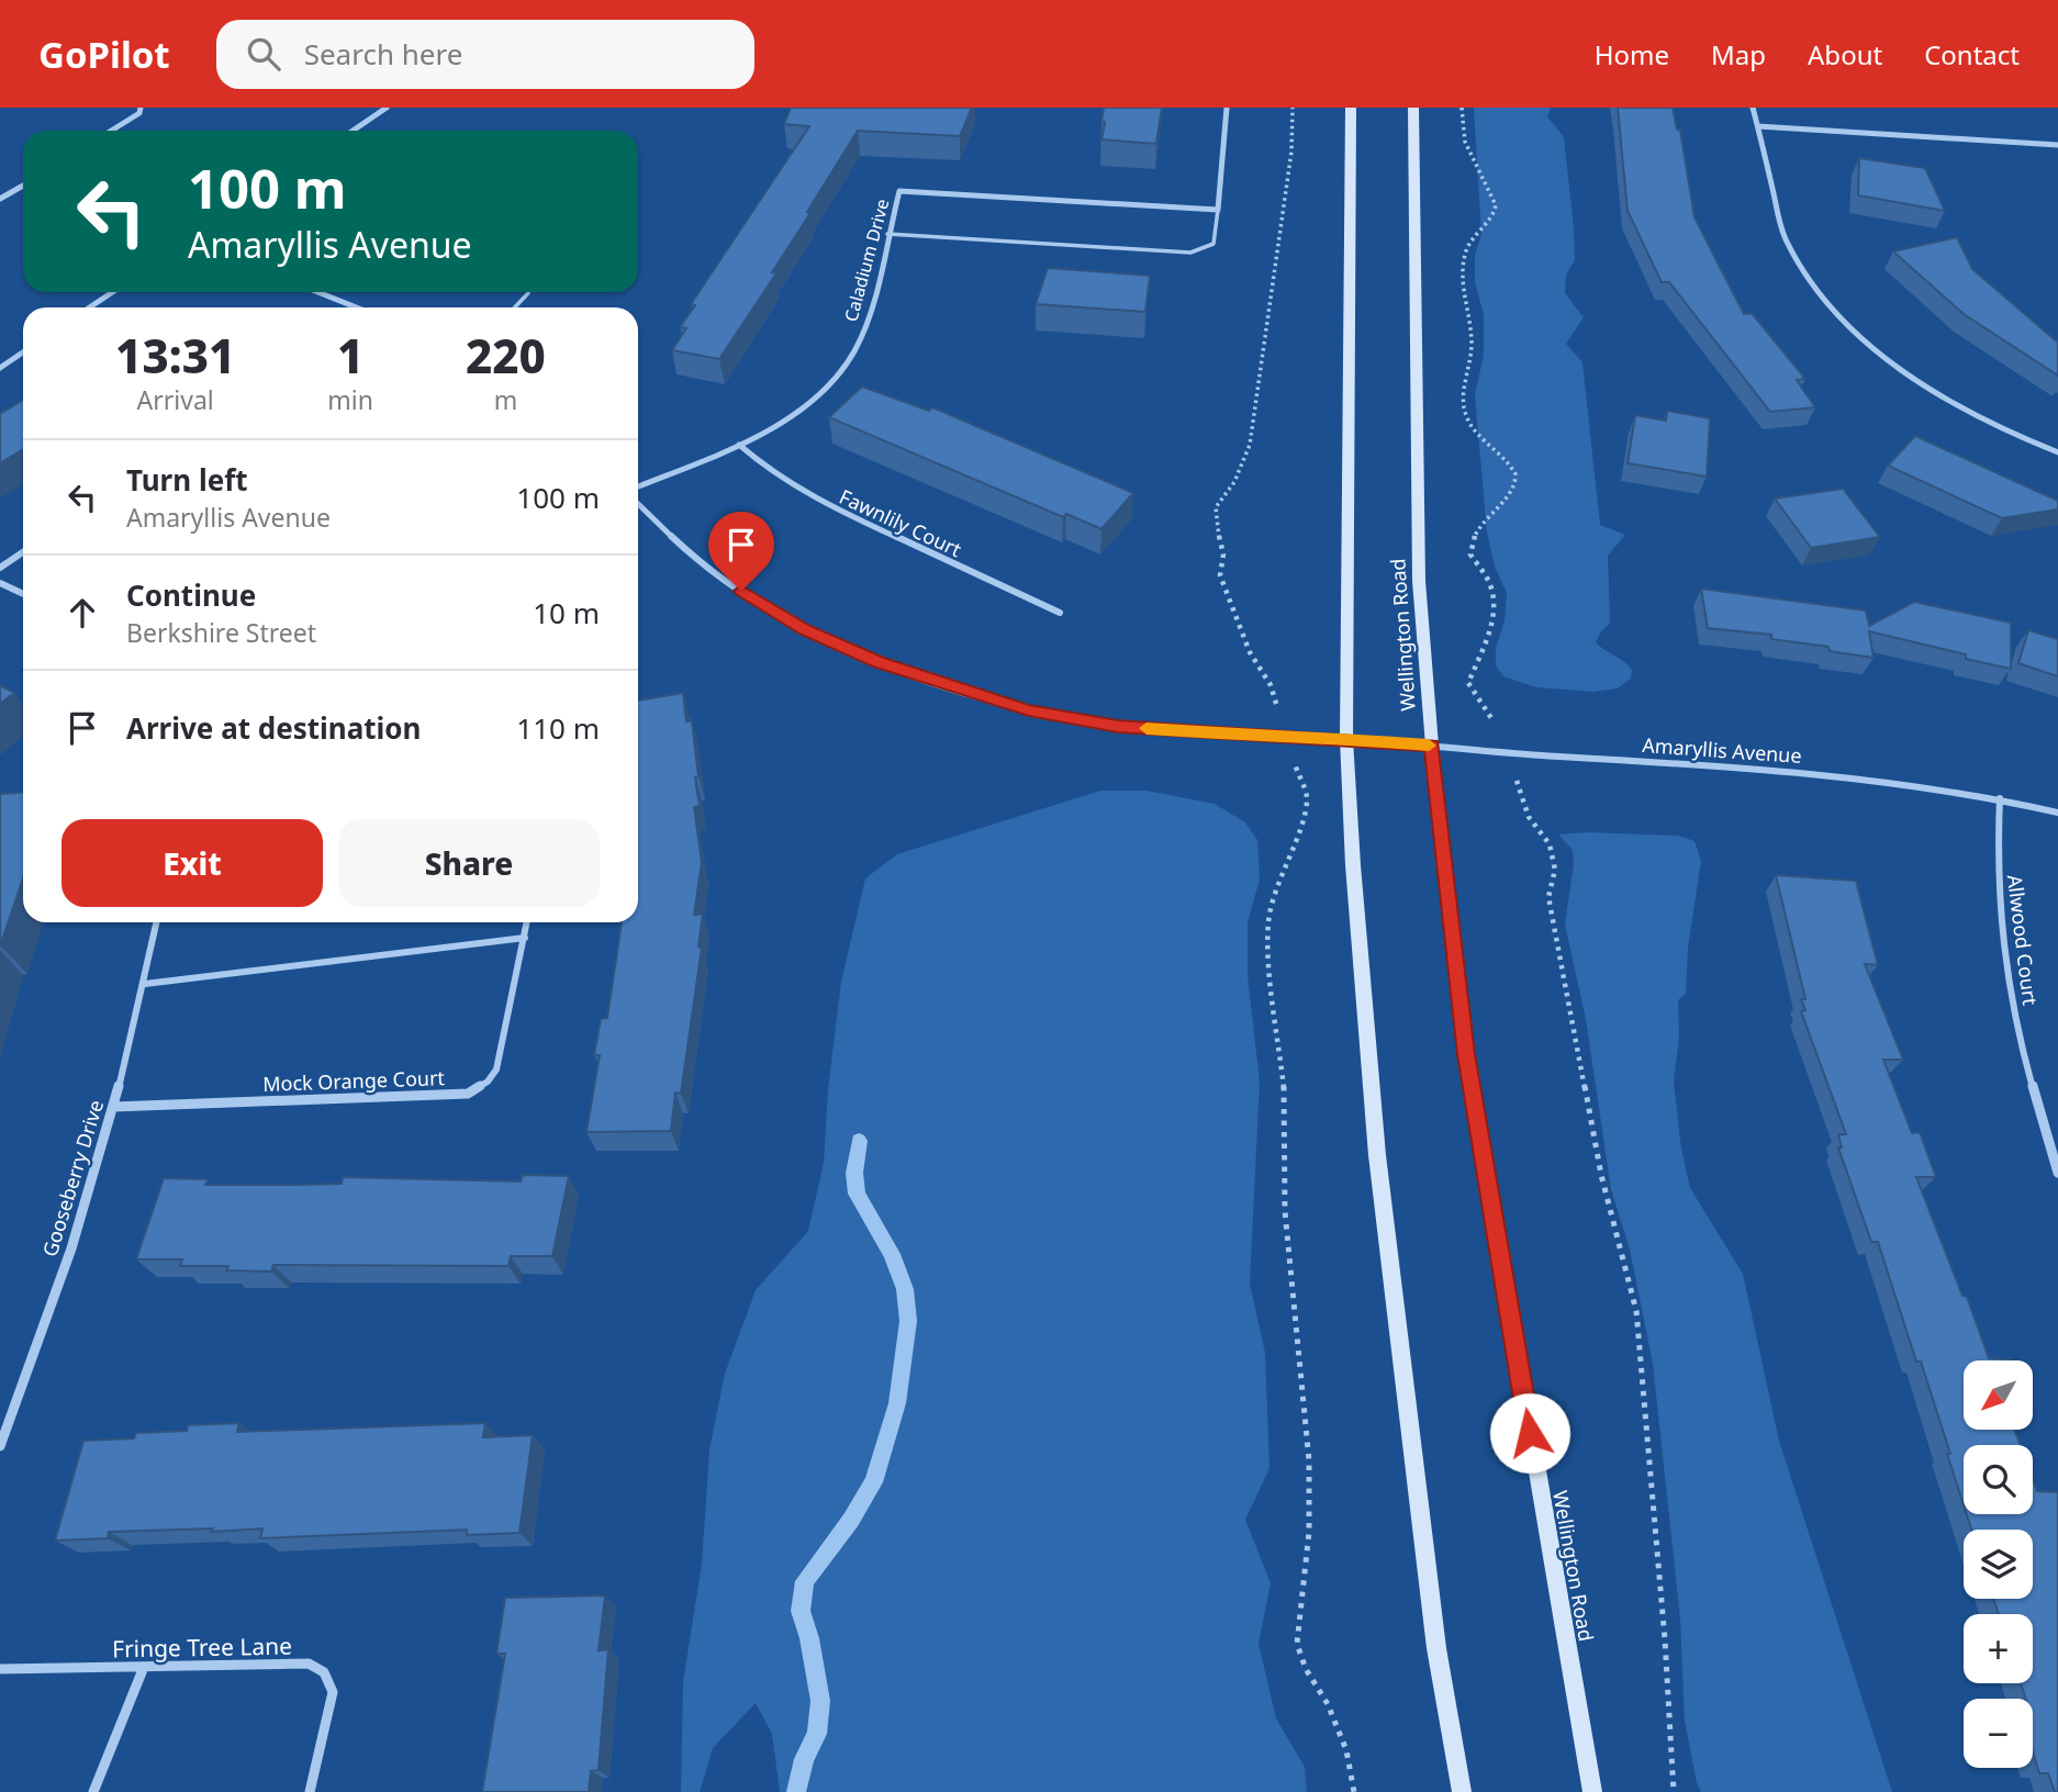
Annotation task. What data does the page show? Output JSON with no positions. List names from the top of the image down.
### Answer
{
  "streets": {
    "main road": ["Wellington Road"],
    "street": [
      "Caladium Drive",
      "Fawnlily Court",
      "Amaryllis Avenue",
      "Allwood Court",
      "Mock Orange Court",
      "Gooseberry Drive",
      "Fringe Tree Lane"
    ]
  },
  "crossings": [
    ["Caladium Drive", "Fawnlily Court"],
    ["Wellington Road", "Amaryllis Avenue"],
    ["Amaryllis Avenue", "Allwood Court"],
    ["Mock Orange Court", "Gooseberry Drive"]
  ],
  "north": "bottom left",
  "page": {
    "header": "GoPilot",
    "search": "Search here",
    "nav": [
      "Home",
      "Map",
      "About",
      "Contact"
    ],
    "turn": ["100 m", "Amaryllis Avenue"],
    "eta": [
      "13:31",
      "Arrival",
      "1",
      "min",
      "220",
      "m"
    ],
    "list": [
      {
        "name": "Turn left",
        "note": "Amaryllis Avenue",
        "value": "100 m"
      },
      {
        "name": "Continue",
        "note": "Berkshire Street",
        "value": "10 m"
      },
      {
        "name": "Arrive at destination",
        "value": "110 m"
      }
    ],
    "buttons": ["Exit", "Share"],
    "map_buttons": ["+", "−"]
  }
}
